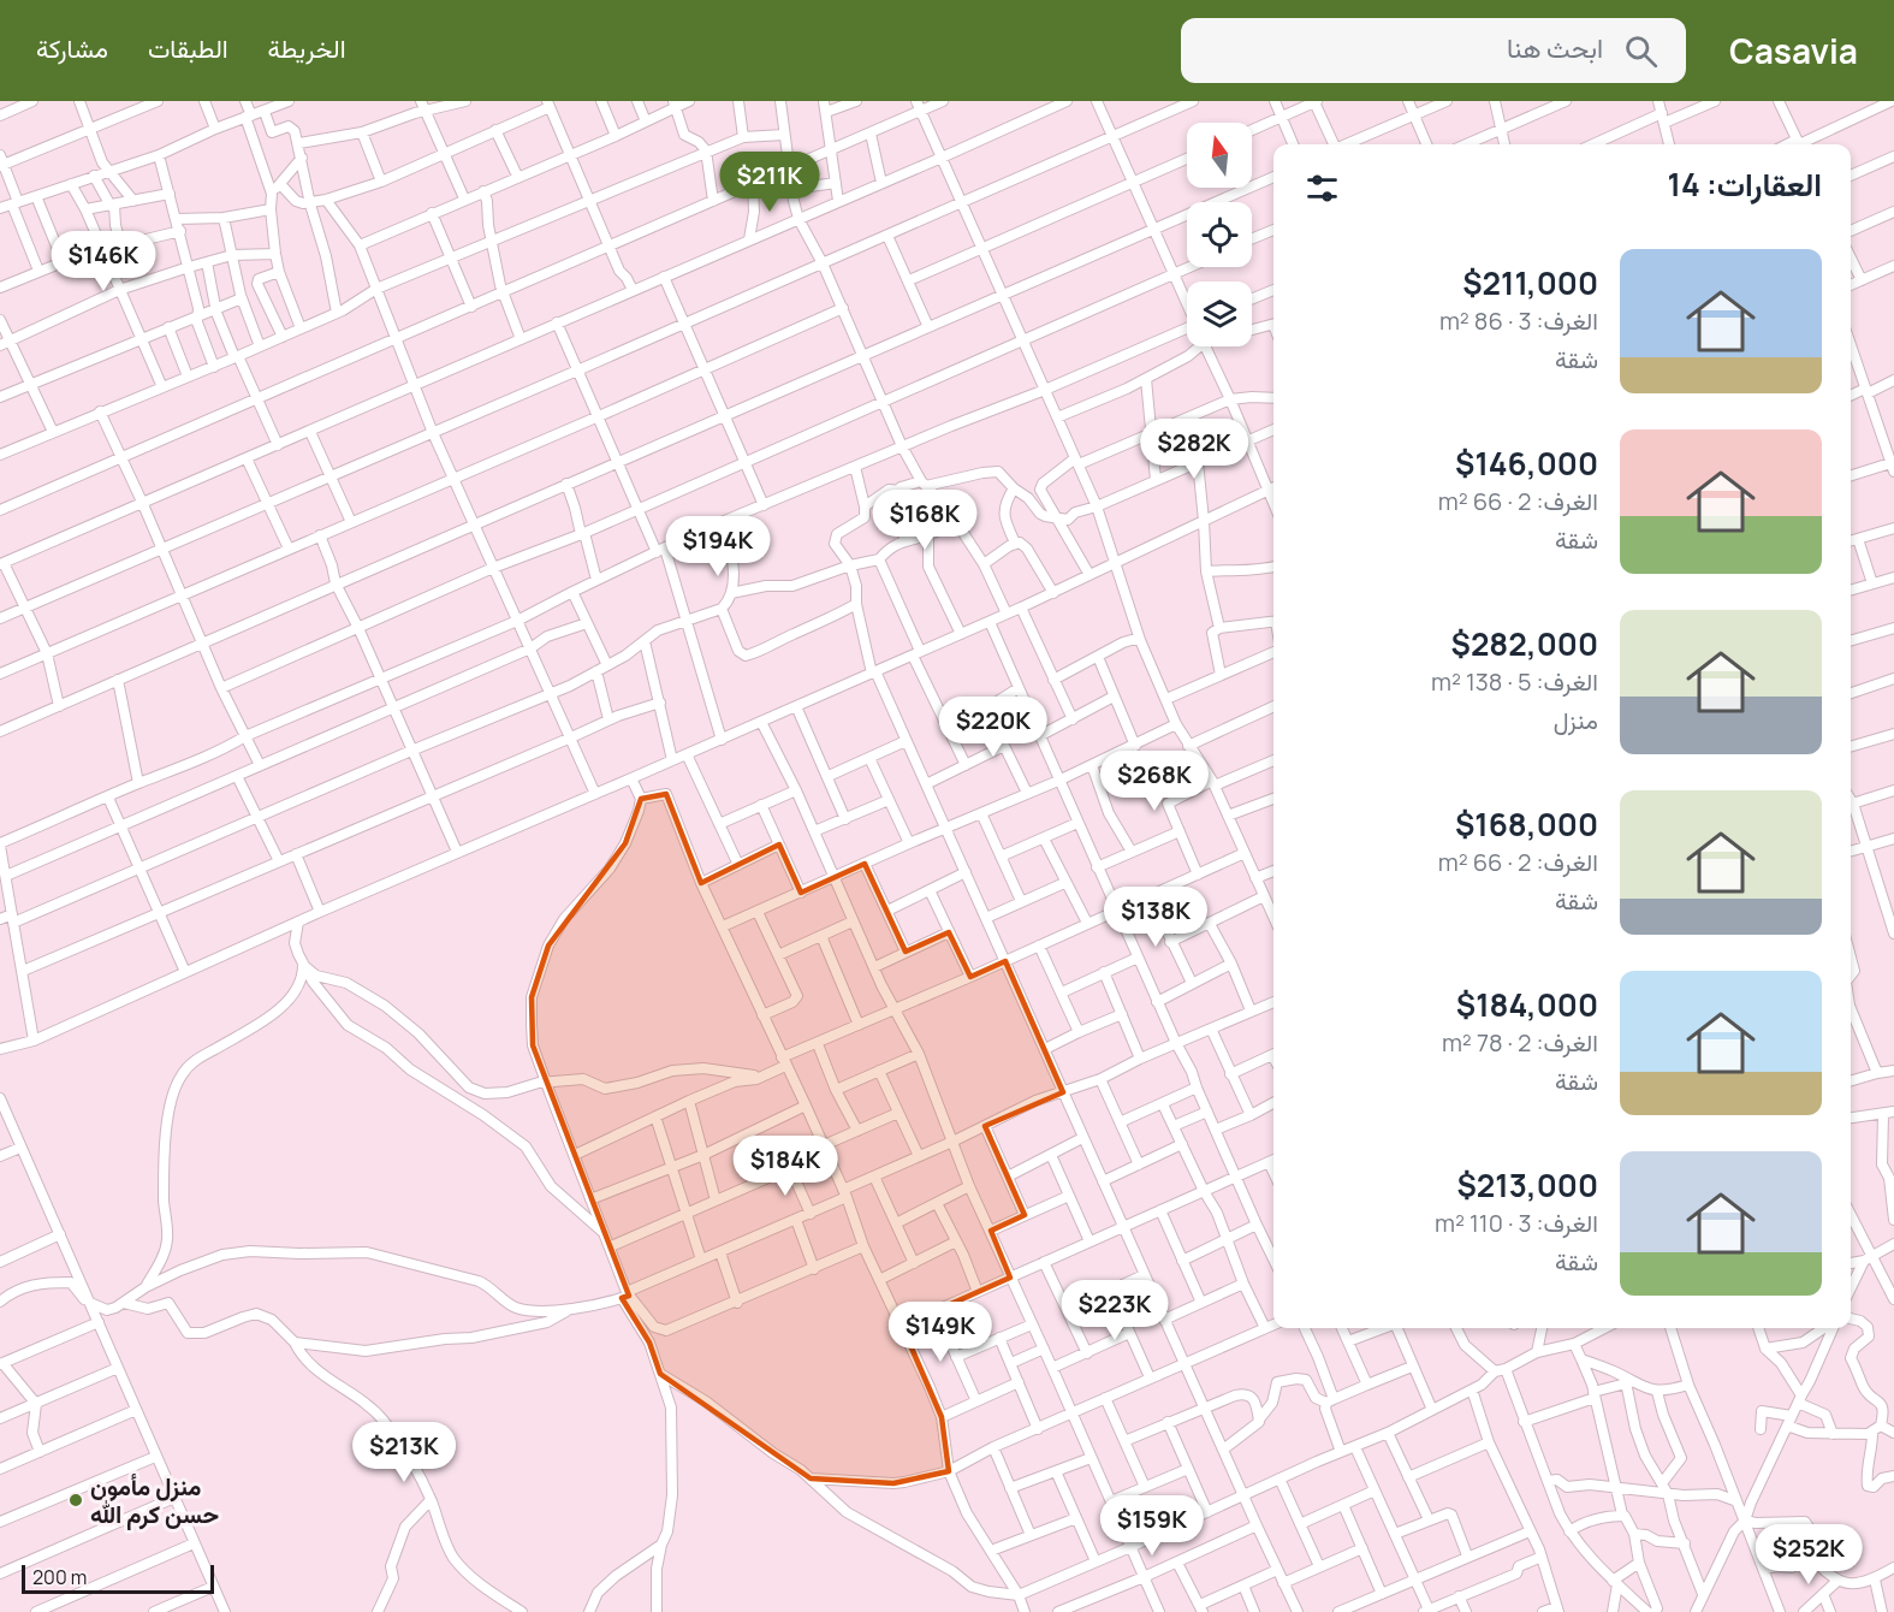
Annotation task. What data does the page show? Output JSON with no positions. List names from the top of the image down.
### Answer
{
  "places": ["منزل مأمون حسن كرم الله"],
  "scale_bar": "200 m",
  "north": "top",
  "page": {
    "header": "Casavia",
    "search": "ابحث هنا",
    "nav": ["الخريطة", "الطبقات", "مشاركة"],
    "heading": "العقارات: 14",
    "price": [
      "$211K",
      "$146K",
      "$282K",
      "$168K",
      "$194K",
      "$220K",
      "$268K",
      "$138K",
      "$184K",
      "$223K",
      "$149K",
      "$213K",
      "$159K",
      "$252K"
    ],
    "list": [
      {
        "name": "$211,000",
        "note": "الغرف: 3 · 86 m² · شقة"
      },
      {
        "name": "$146,000",
        "note": "الغرف: 2 · 66 m² · شقة"
      },
      {
        "name": "$282,000",
        "note": "الغرف: 5 · 138 m² · منزل"
      },
      {
        "name": "$168,000",
        "note": "الغرف: 2 · 66 m² · شقة"
      },
      {
        "name": "$184,000",
        "note": "الغرف: 2 · 78 m² · شقة"
      },
      {
        "name": "$213,000",
        "note": "الغرف: 3 · 110 m² · شقة"
      }
    ],
    "scale": "200 m"
  }
}
